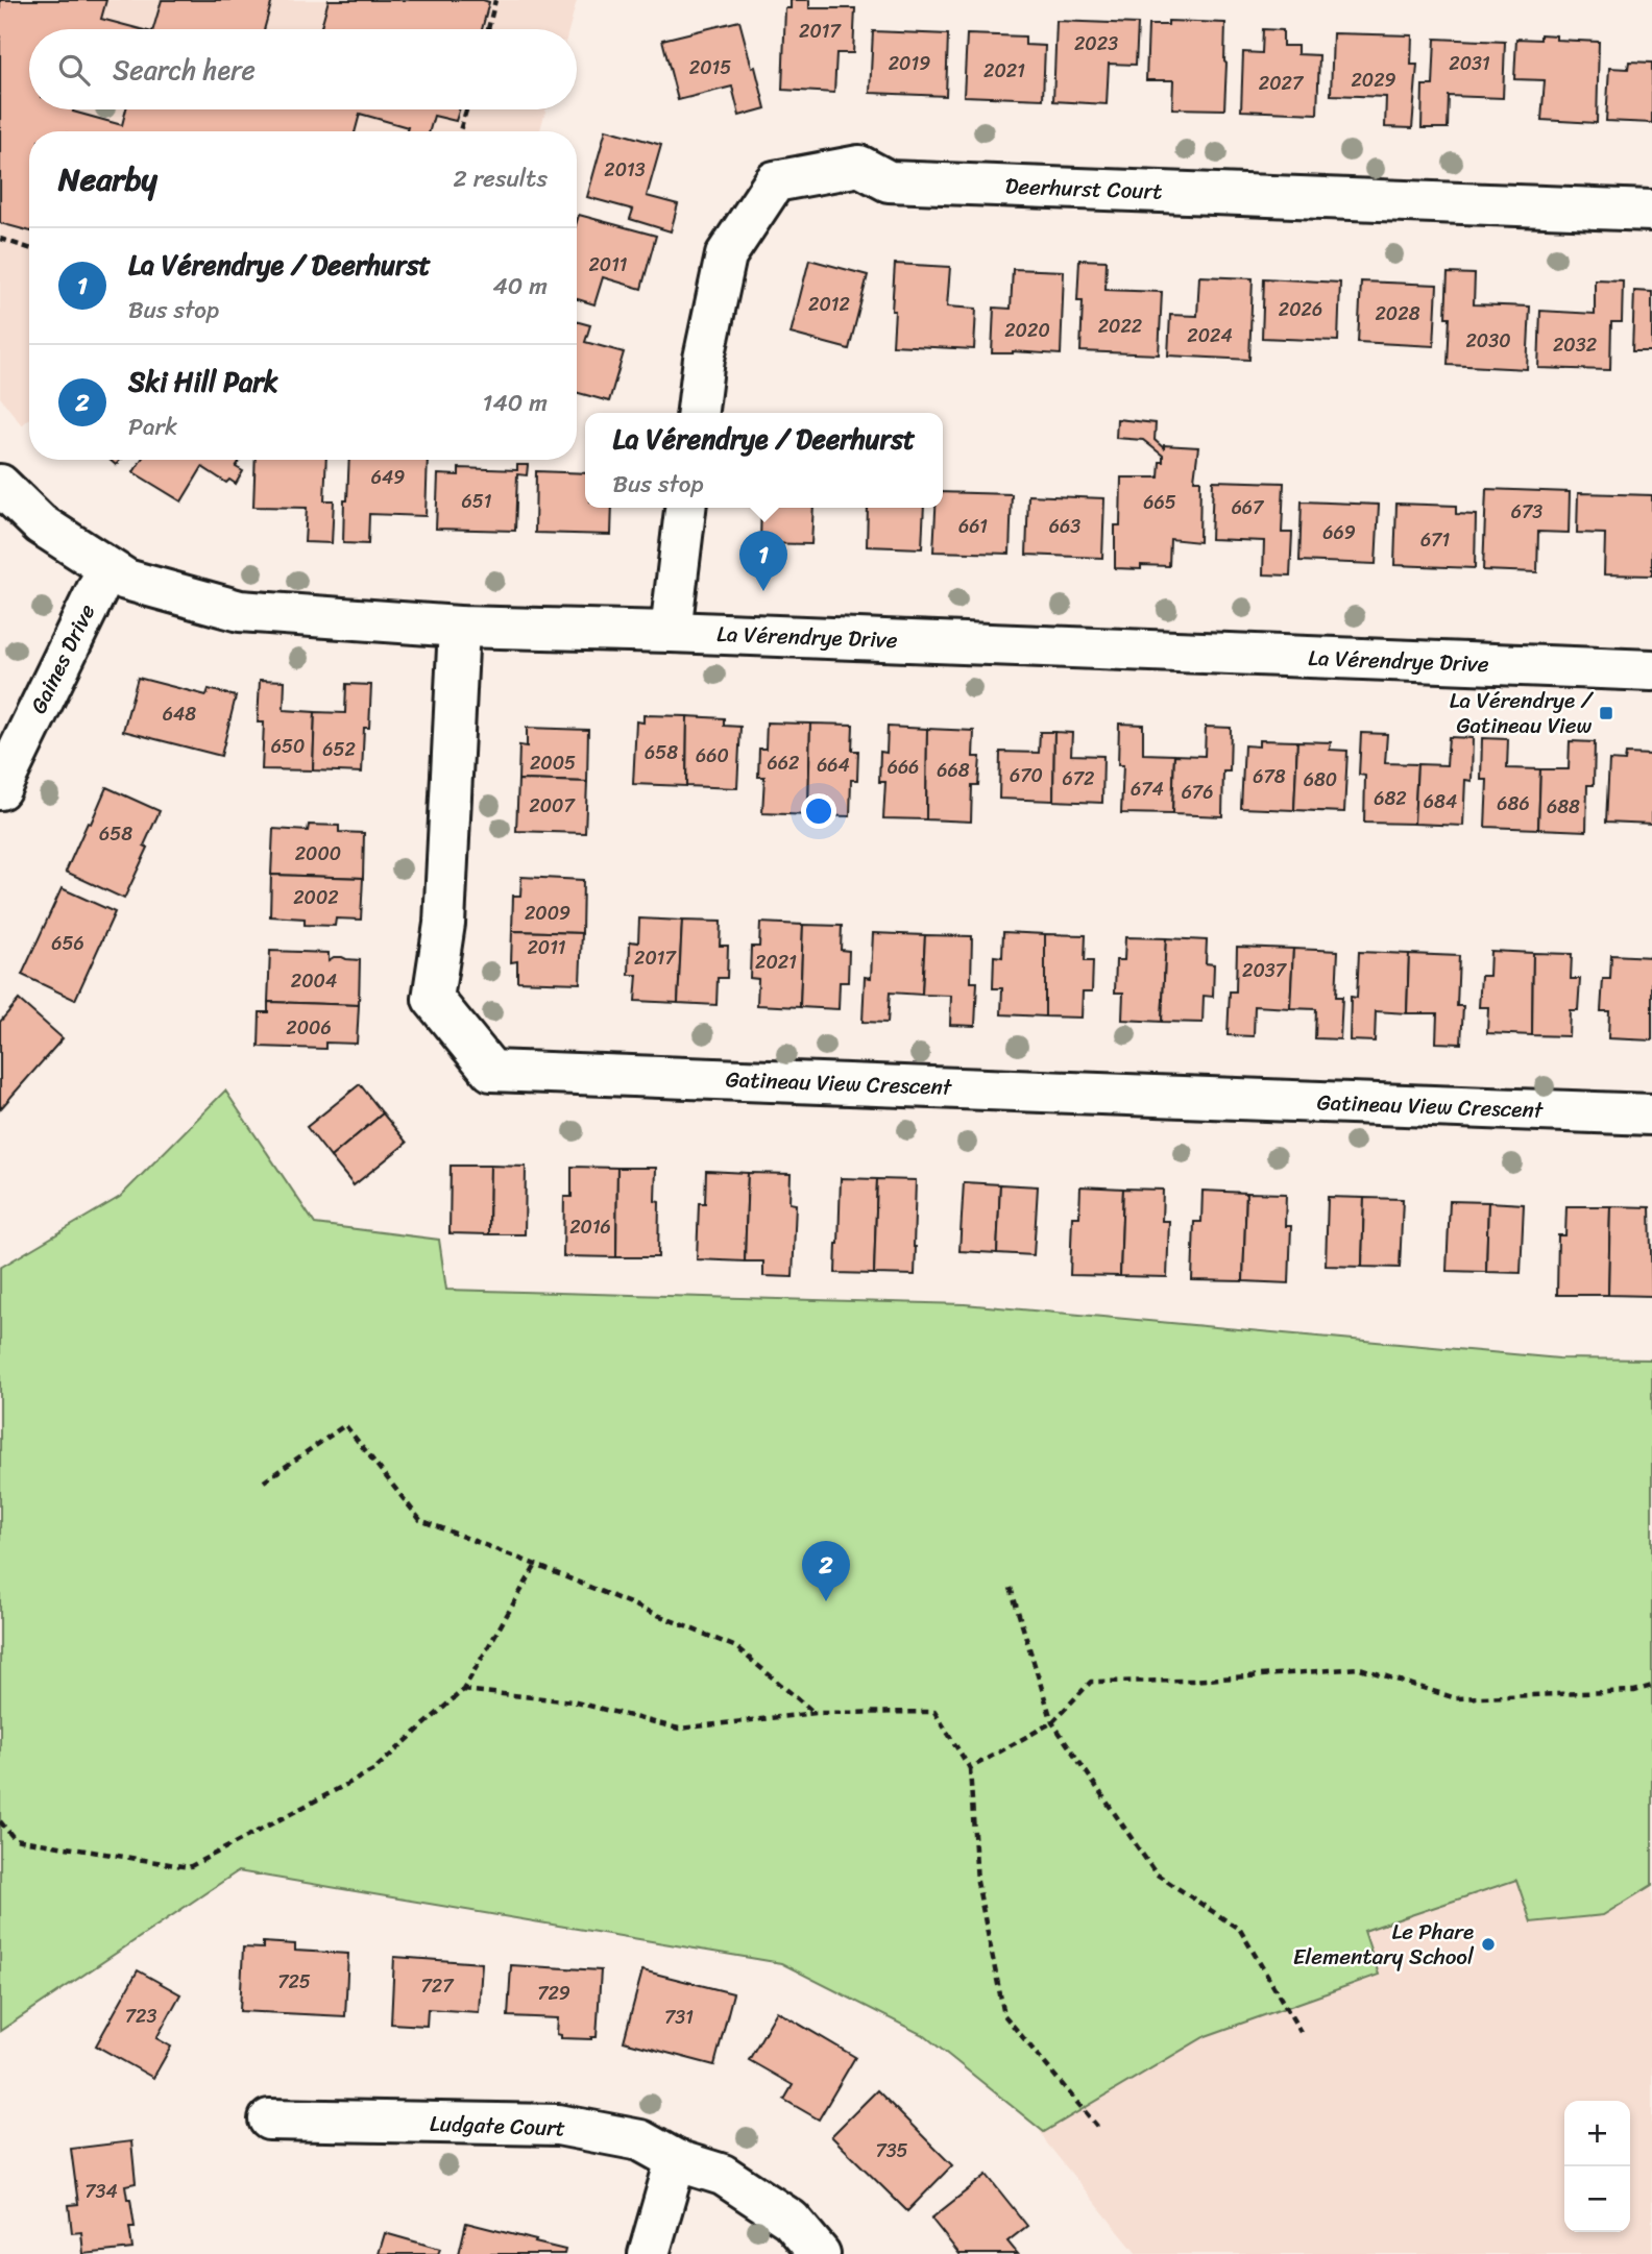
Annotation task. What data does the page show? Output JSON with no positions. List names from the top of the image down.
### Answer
{
  "streets": {
    "street": [
      "Deerhurst Court",
      "La Vérendrye Drive",
      "Gaines Drive",
      "Gatineau View Crescent",
      "Ludgate Court"
    ]
  },
  "crossings": [
    ["La Vérendrye Drive", "Gaines Drive"],
    ["La Vérendrye Drive", "Gatineau View Crescent"]
  ],
  "places": {
    "transit": ["La Vérendrye / Gatineau View"],
    "other": ["Le Phare Elementary School"]
  },
  "house_numbers": [
    "2017",
    "2023",
    "2019",
    "2031",
    "2015",
    "2021",
    "2029",
    "2027",
    "2013",
    "2011",
    "2012",
    "2026",
    "2028",
    "2022",
    "2020",
    "2024",
    "2030",
    "2032",
    "649",
    "651",
    "665",
    "667",
    "673",
    "661",
    "663",
    "669",
    "671",
    "648",
    "650",
    "652",
    "658",
    "660",
    "2005",
    "662",
    "664",
    "666",
    "668",
    "670",
    "678",
    "672",
    "680",
    "674",
    "676",
    "682",
    "684",
    "686",
    "2007",
    "688",
    "658",
    "2000",
    "2002",
    "2009",
    "656",
    "2011",
    "2017",
    "2021",
    "2037",
    "2004",
    "2006",
    "2016",
    "725",
    "727",
    "729",
    "723",
    "731",
    "735",
    "734"
  ],
  "page": {
    "search": "Search here",
    "heading": ["Nearby", "2 results"],
    "list": [
      {
        "mark": "1",
        "name": "La Vérendrye / Deerhurst",
        "note": "Bus stop",
        "value": "40 m"
      },
      {
        "mark": "2",
        "name": "Ski Hill Park",
        "note": "Park",
        "value": "140 m"
      }
    ],
    "popup": ["La Vérendrye / Deerhurst", "Bus stop"],
    "pins": ["1", "2"],
    "map_buttons": ["+", "−"]
  }
}
